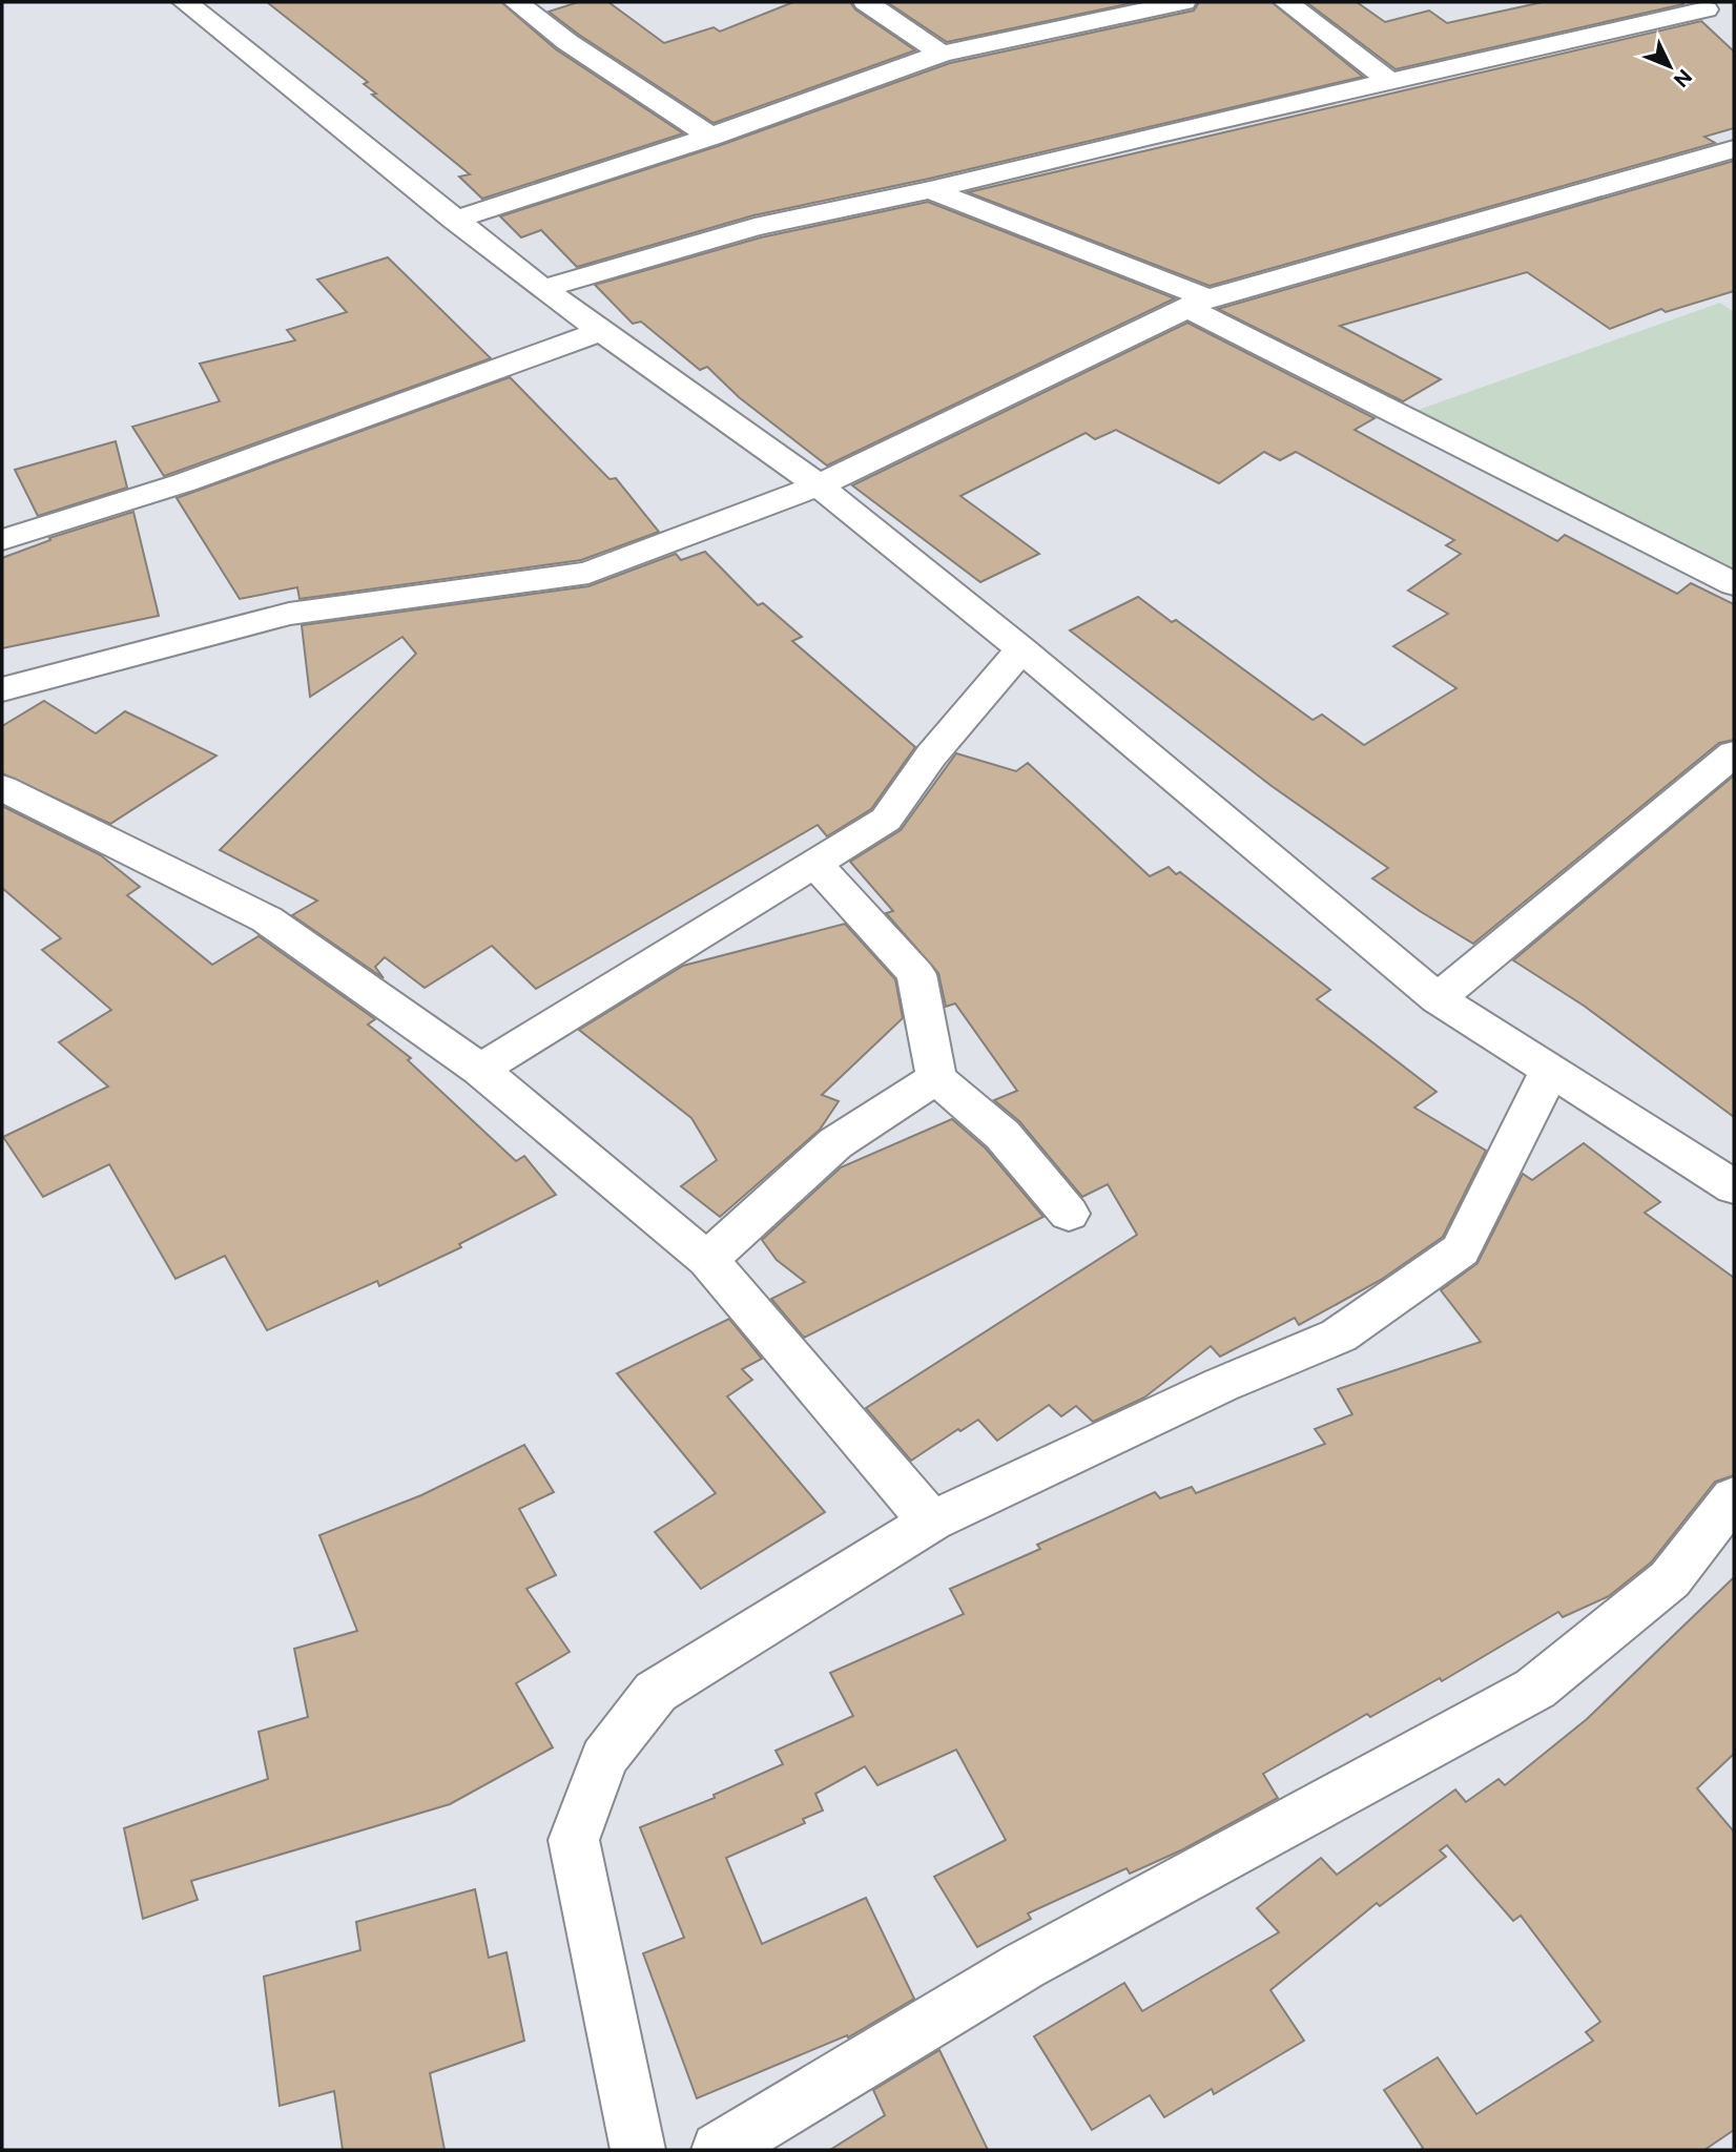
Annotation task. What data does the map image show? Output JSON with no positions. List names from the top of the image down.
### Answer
{
  "north": "bottom right"
}
